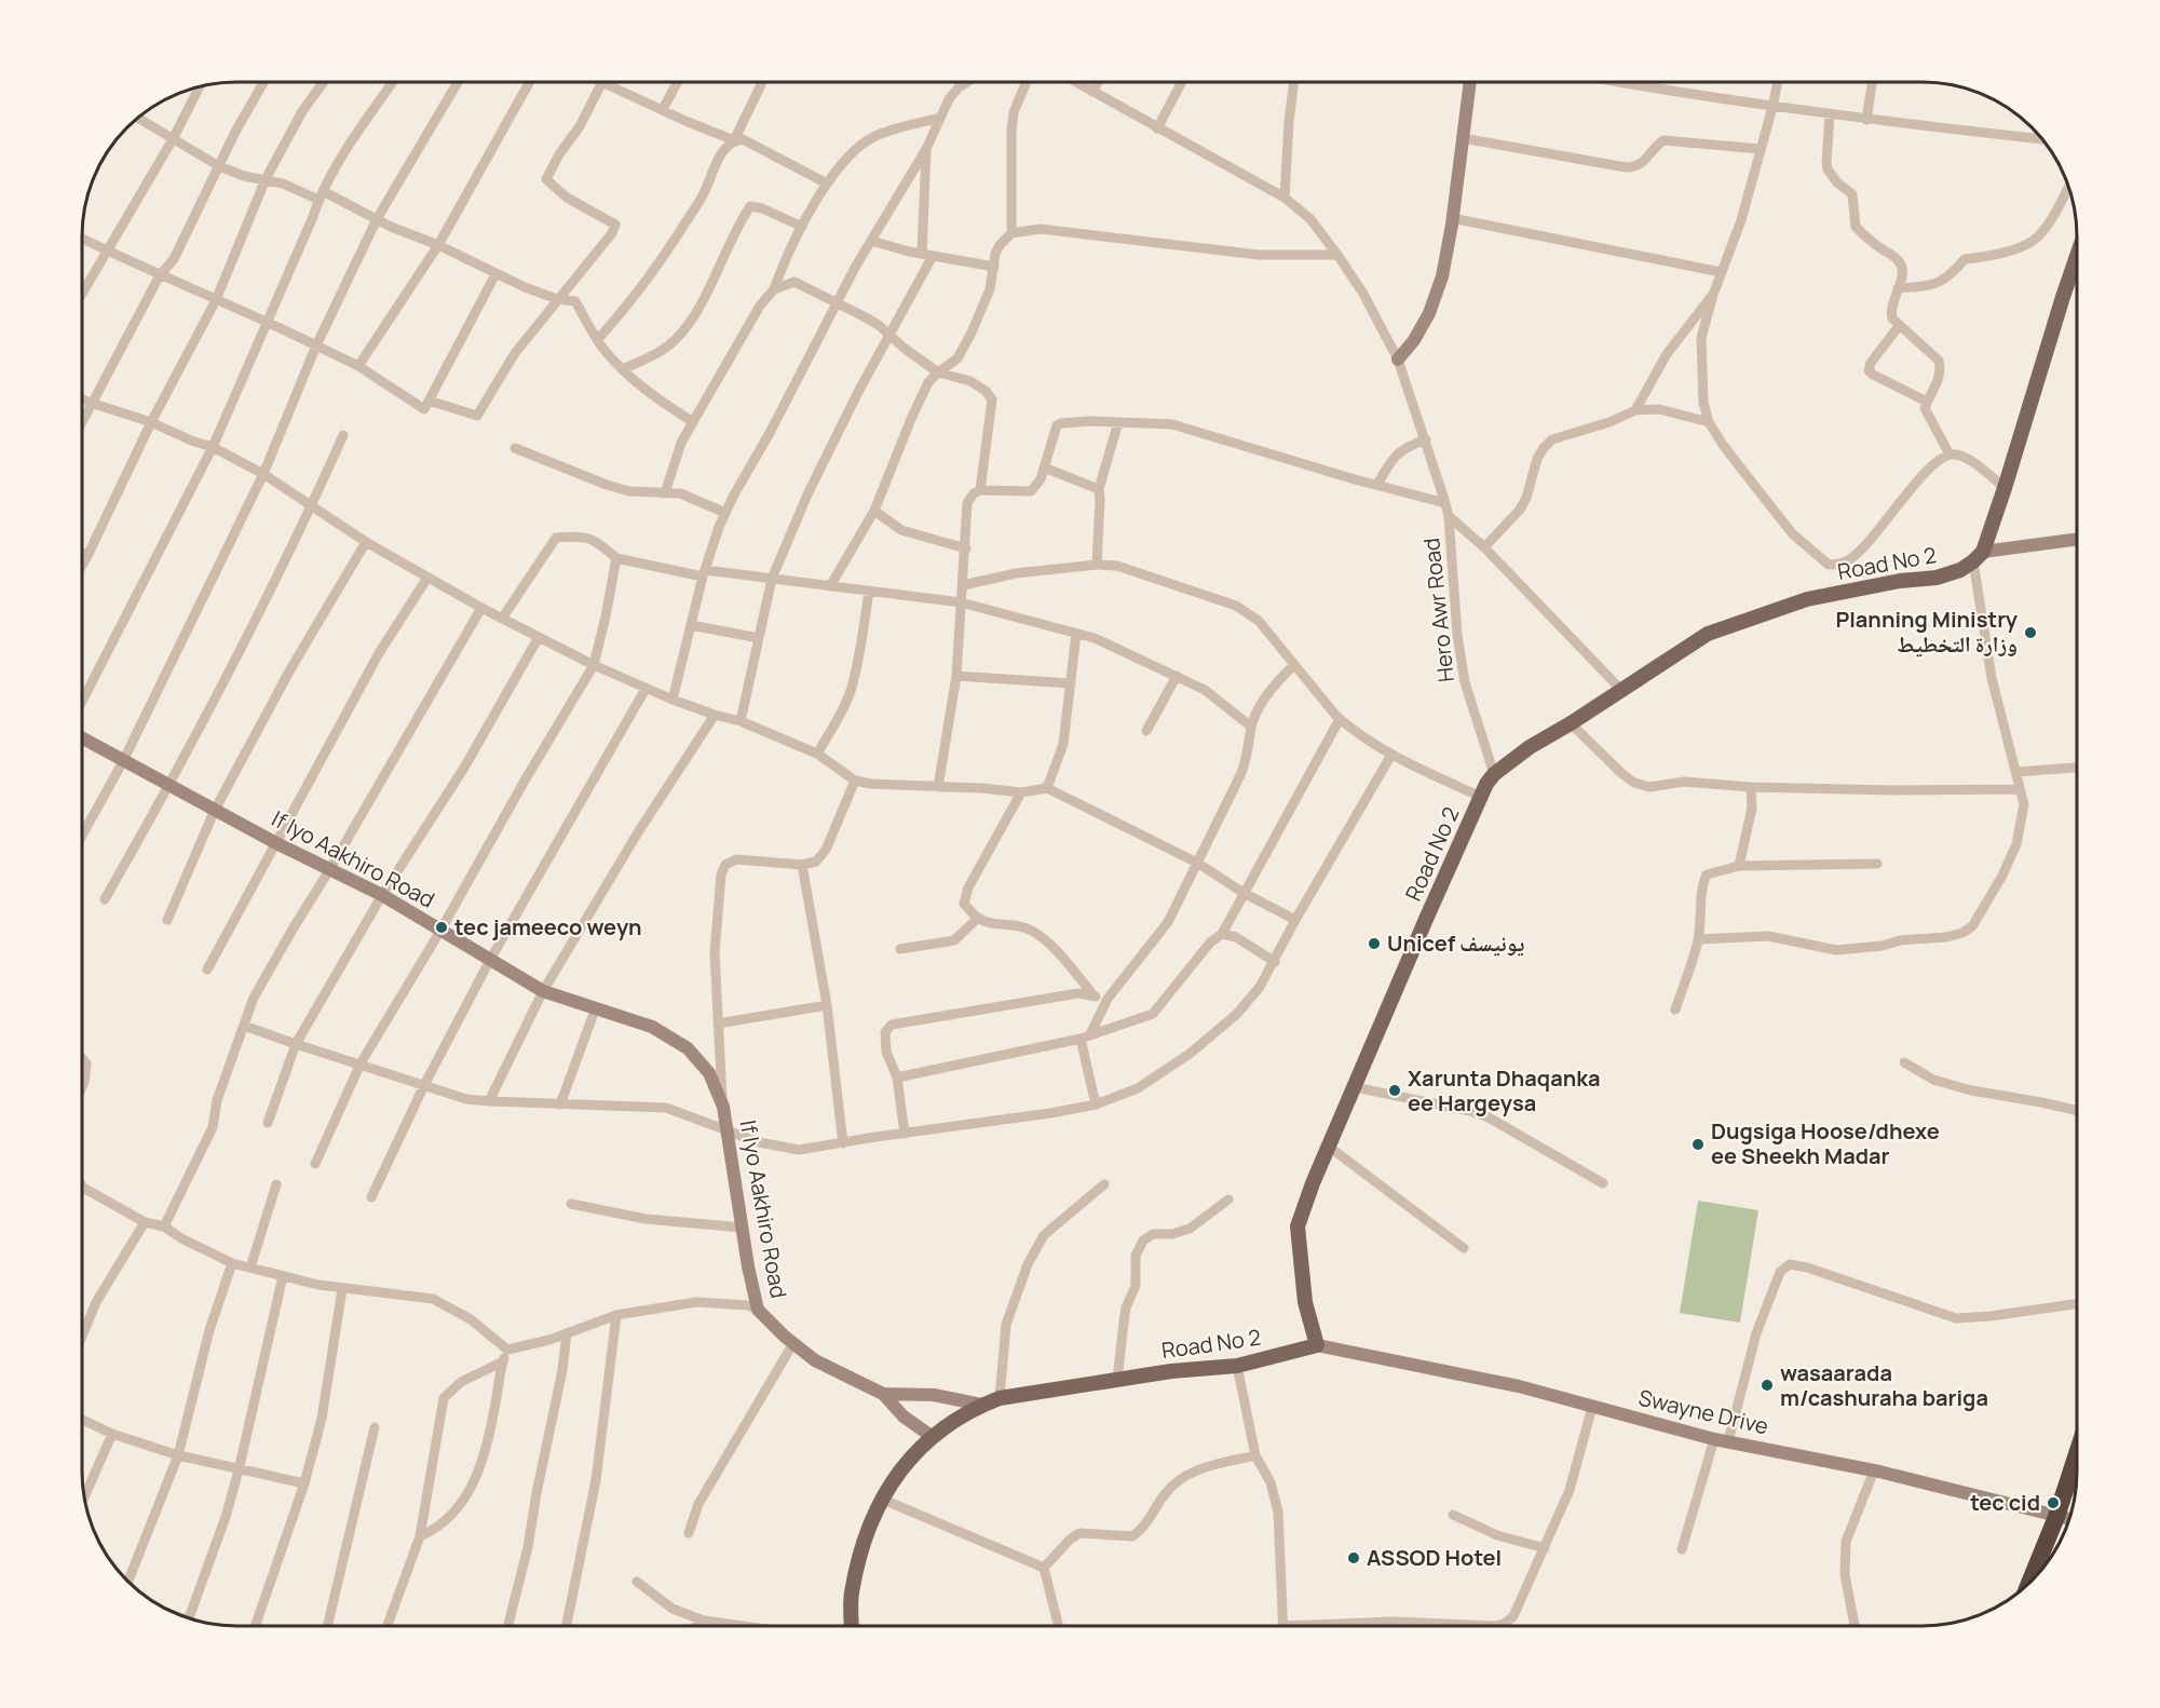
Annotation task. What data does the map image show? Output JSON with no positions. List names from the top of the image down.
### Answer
{
  "streets": {
    "main road": ["Road No 2"],
    "street": ["Hero Awr Road", "If Iyo Aakhiro Road", "Swayne Drive"]
  },
  "crossings": [
    ["Road No 2", "Hero Awr Road"],
    ["Road No 2", "Swayne Drive"]
  ],
  "places": [
    "Planning Ministry وزارة التخطيط",
    "tec jameeco weyn",
    "Unicef يونيسف",
    "Xarunta Dhaqanka ee Hargeysa",
    "Dugsiga Hoose/dhexe ee Sheekh Madar",
    "wasaarada m/cashuraha bariga",
    "tec cid",
    "ASSOD Hotel"
  ]
}
